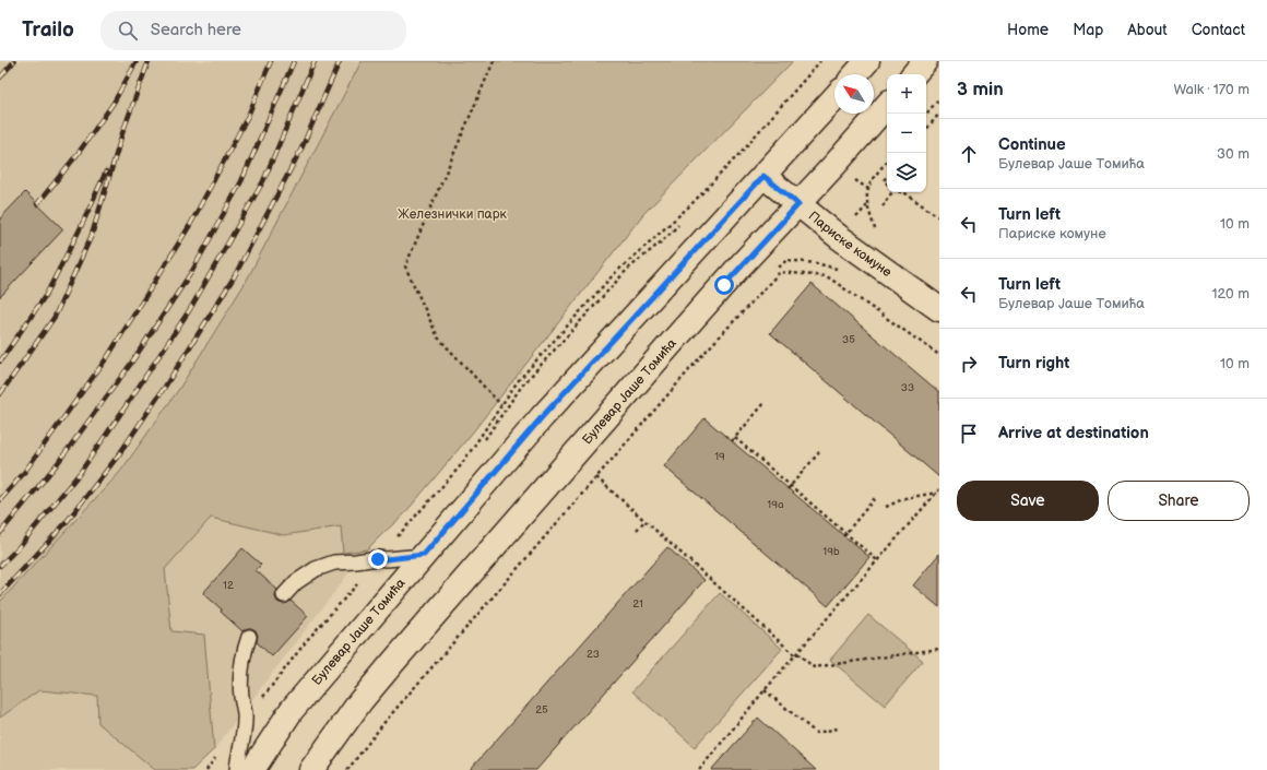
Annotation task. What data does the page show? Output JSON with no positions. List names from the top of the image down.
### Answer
{
  "streets": {
    "main road": ["Париске комуне", "Булевар Јаше Томића"]
  },
  "crossings": [
    ["Париске комуне", "Булевар Јаше Томића"]
  ],
  "parks": ["Железнички парк"],
  "house_numbers": [
    "35",
    "33",
    "19",
    "19a",
    "19b",
    "12",
    "21",
    "23",
    "25"
  ],
  "north": "top left",
  "page": {
    "header": "Trailo",
    "search": "Search here",
    "nav": [
      "Home",
      "Map",
      "About",
      "Contact"
    ],
    "heading": ["3 min", "Walk · 170 m"],
    "map_buttons": ["+", "−"],
    "list": [
      ["Continue", "Булевар Јаше Томића", "30 m"],
      ["Turn left", "Париске комуне", "10 m"],
      ["Turn left", "Булевар Јаше Томића", "120 m"],
      ["Turn right", "10 m"],
      "Arrive at destination"
    ],
    "buttons": ["Save", "Share"]
  }
}
